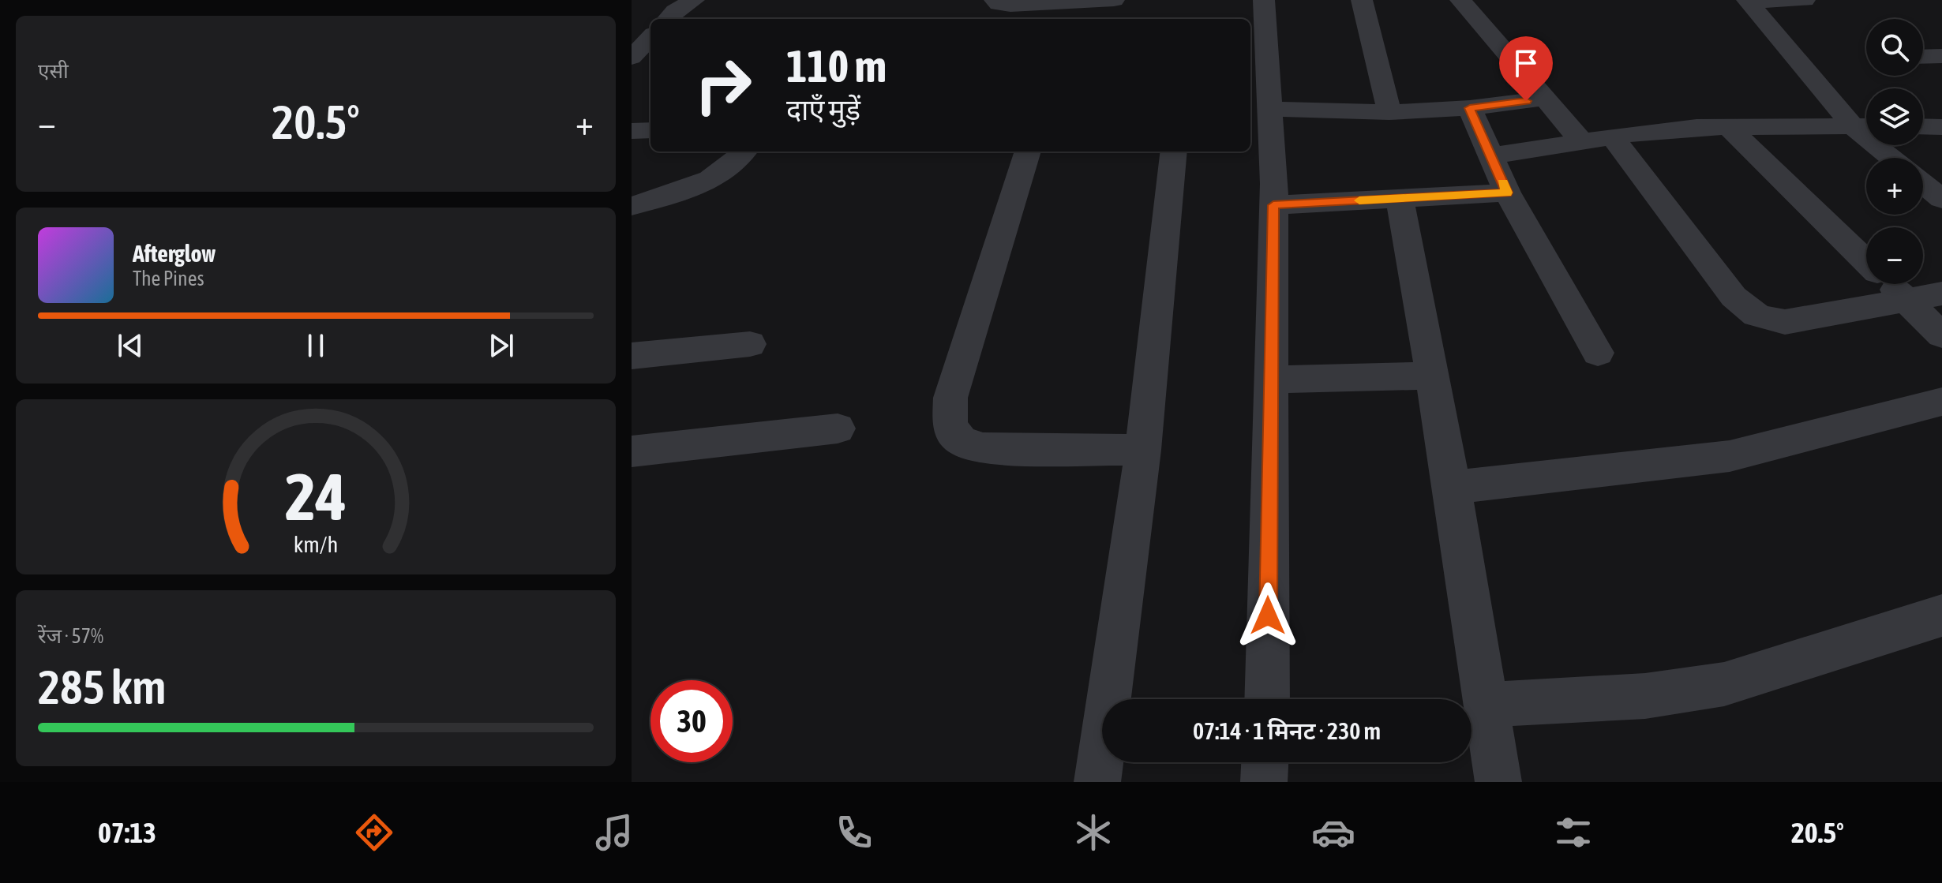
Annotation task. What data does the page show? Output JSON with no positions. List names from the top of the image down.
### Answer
{
  "page": {
    "tile": [
      "एसी",
      ["रेंज · 57%", "285 km"]
    ],
    "map_buttons": ["+", "−"],
    "turn": ["110 m", "दाएँ मुड़ें"],
    "heat": ["−", "20.5°", "+"],
    "song": ["Afterglow", "The Pines"],
    "limit": "30",
    "trip": "07:14 · 1 मिनट · 230 m",
    "tabs": ["07:13", "20.5°"],
    "gauge": ["24", "km/h"]
  }
}
